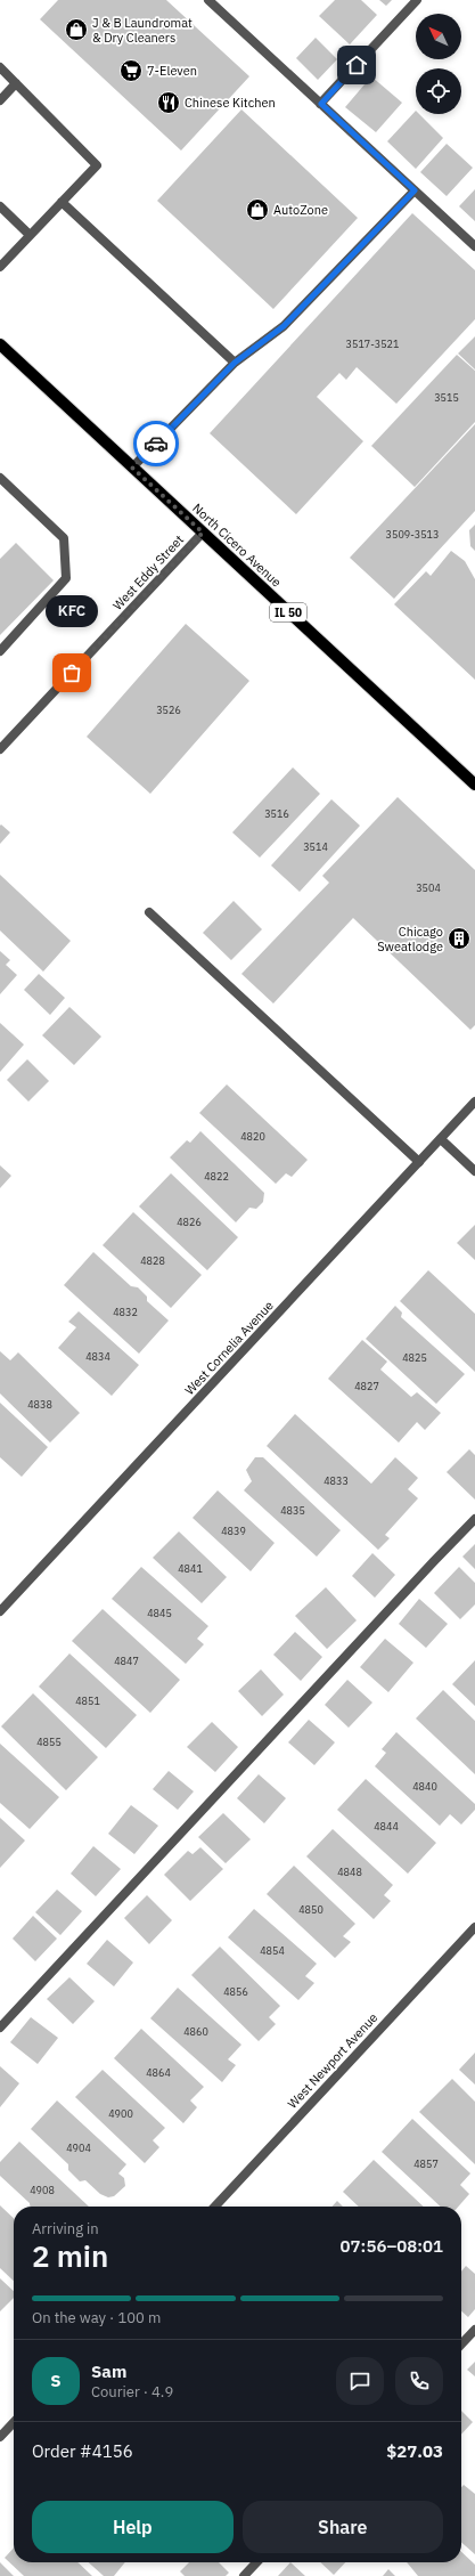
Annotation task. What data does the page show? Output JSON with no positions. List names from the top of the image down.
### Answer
{
  "streets": {
    "main road": ["North Cicero Avenue", "IL 50"],
    "street": ["West Eddy Street", "West Cornelia Avenue", "West Newport Avenue"]
  },
  "crossings": [
    ["North Cicero Avenue", "West Eddy Street"]
  ],
  "places": {
    "shop": ["J & B Laundromat & Dry Cleaners", "AutoZone"],
    "supermarket": ["7-Eleven"],
    "restaurant": ["Chinese Kitchen"],
    "other": ["KFC"],
    "building": ["Chicago Sweatlodge"]
  },
  "house_numbers": [
    "3517-3521",
    "3515",
    "3509-3513",
    "3526",
    "3516",
    "3514",
    "3504",
    "4820",
    "4822",
    "4826",
    "4828",
    "4832",
    "4834",
    "4825",
    "4827",
    "4838",
    "4833",
    "4835",
    "4839",
    "4841",
    "4845",
    "4847",
    "4851",
    "4855",
    "4840",
    "4844",
    "4848",
    "4850",
    "4854",
    "4856",
    "4860",
    "4864",
    "4900",
    "4904",
    "4857",
    "4908"
  ],
  "north": "top left",
  "page": {
    "bubble": "KFC",
    "heading": ["2 min", "Arriving in", "07:56–08:01"],
    "panel": [
      "Sam",
      "Courier · 4.9",
      "Order #4156",
      "$27.03"
    ],
    "bar": "On the way · 100 m",
    "round": "S",
    "buttons": ["Help", "Share"]
  }
}
